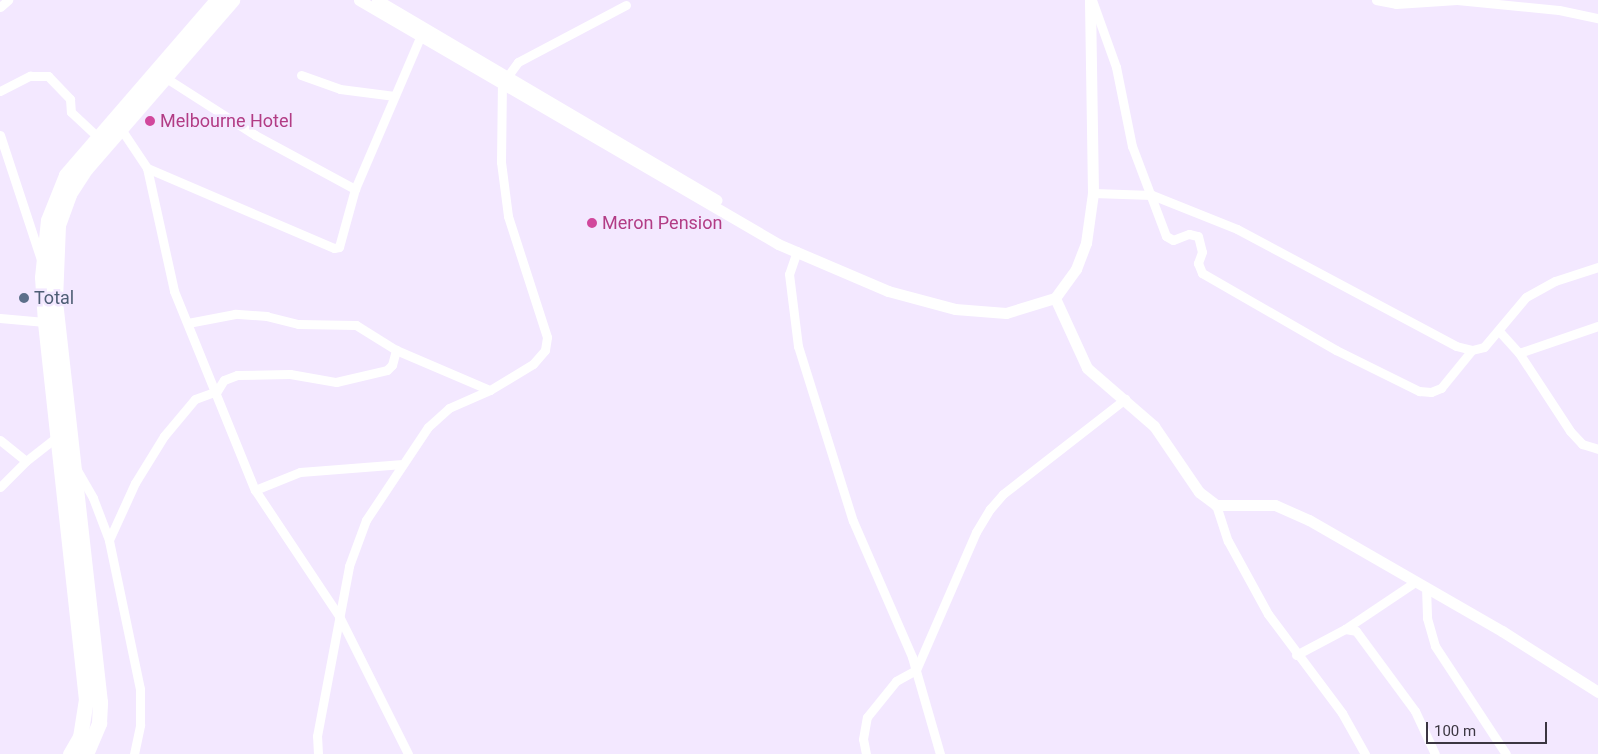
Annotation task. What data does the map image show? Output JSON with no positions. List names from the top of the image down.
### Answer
{
  "places": ["Melbourne Hotel", "Meron Pension", "Total"],
  "scale_bar": "100 m"
}
